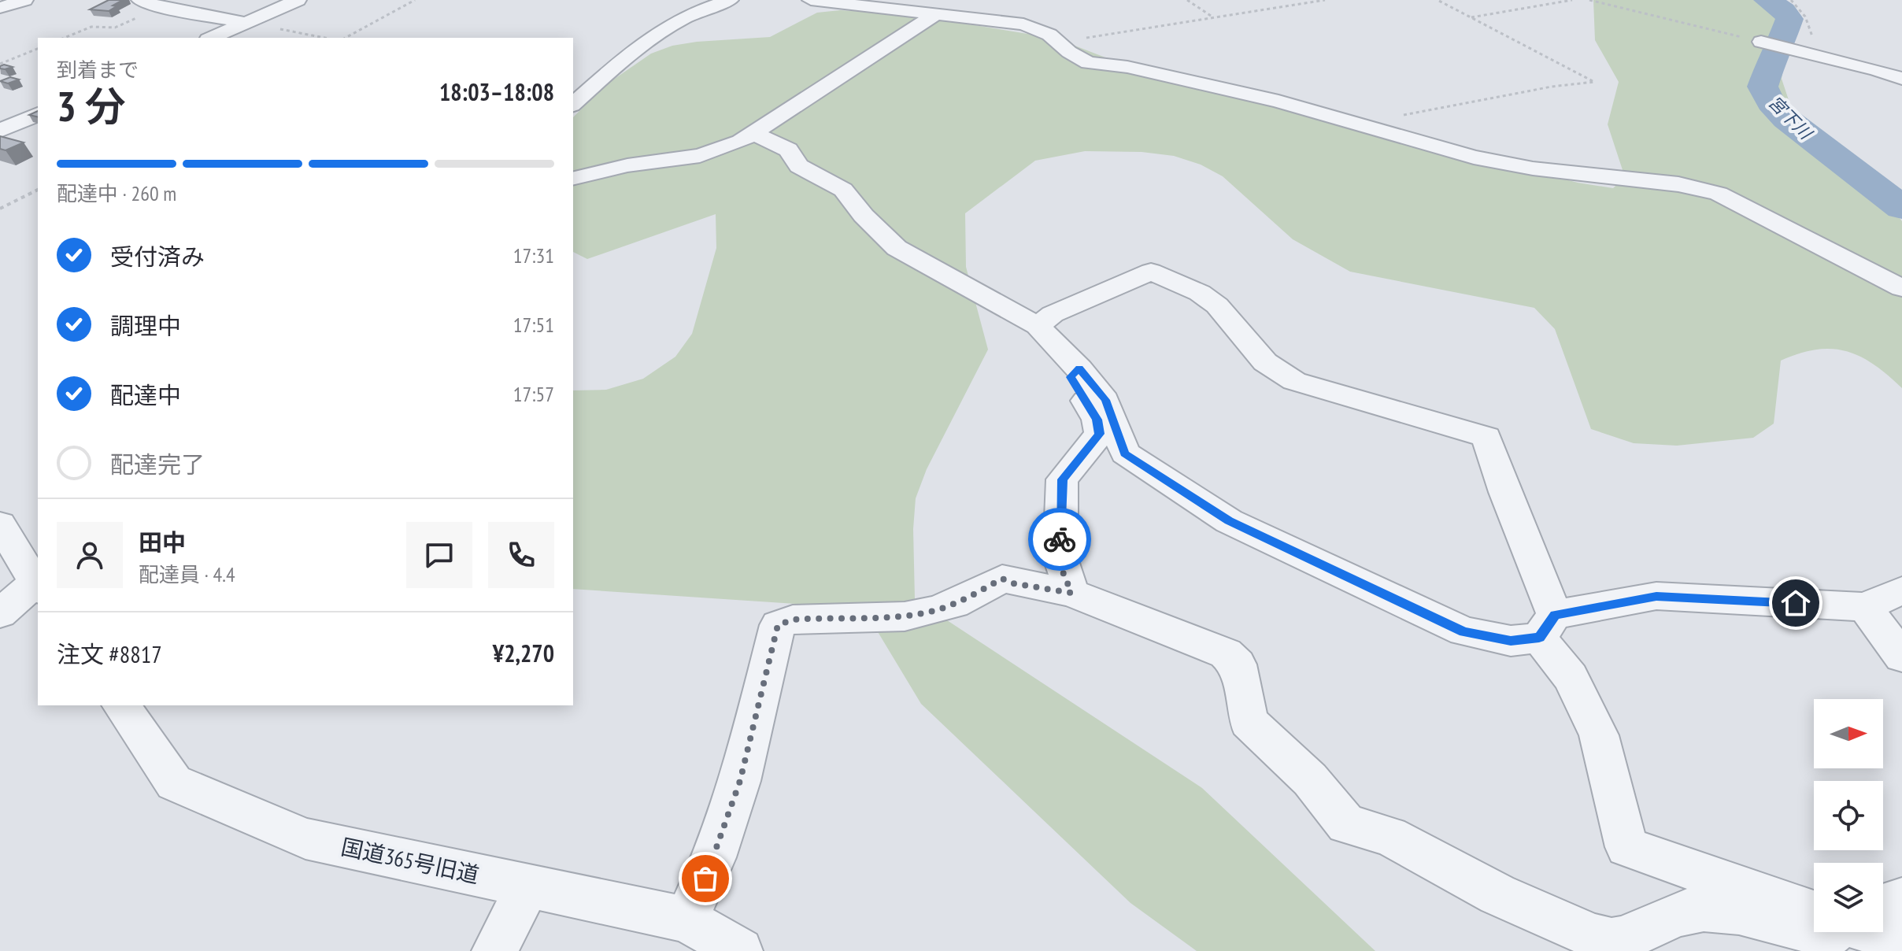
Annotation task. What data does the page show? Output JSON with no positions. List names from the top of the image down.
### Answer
{
  "streets": {
    "street": ["国道365号旧道"]
  },
  "water": ["宮下川"],
  "north": "right",
  "page": {
    "heading": ["3 分", "到着まで", "18:03–18:08"],
    "panel": [
      "田中",
      "配達員 · 4.4",
      "注文 #8817",
      "¥2,270"
    ],
    "bar": "配達中 · 260 m",
    "list": [
      ["受付済み", "17:31"],
      ["調理中", "17:51"],
      ["配達中", "17:57"],
      "配達完了"
    ]
  }
}
